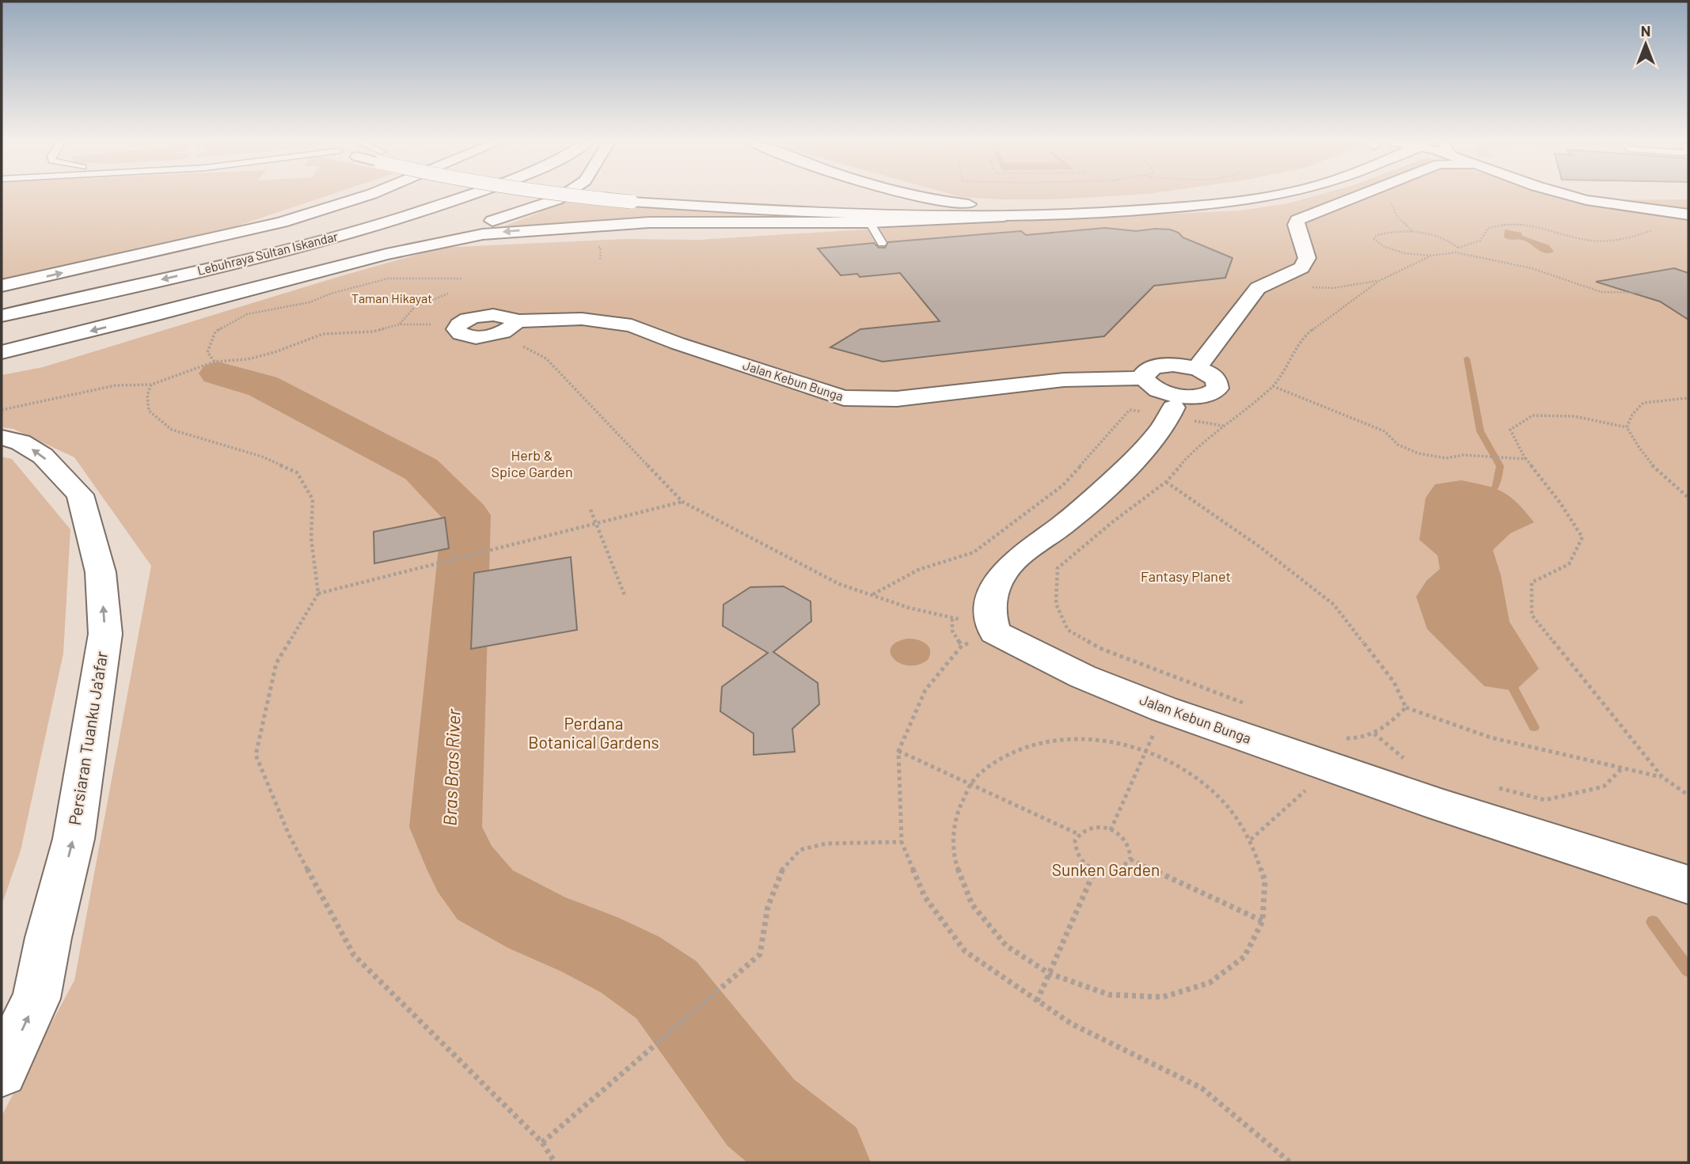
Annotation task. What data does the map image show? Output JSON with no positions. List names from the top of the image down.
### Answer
{
  "streets": {
    "street": ["Lebuhraya Sultan Iskandar", "Jalan Kebun Bunga", "Persiaran Tuanku Ja'afar"]
  },
  "one_way": ["Persiaran Tuanku Ja'afar"],
  "water": ["Bras Bras River"],
  "parks": [
    "Taman Hikayat",
    "Herb & Spice Garden",
    "Fantasy Planet",
    "Perdana Botanical Gardens",
    "Sunken Garden"
  ],
  "north": "top"
}
